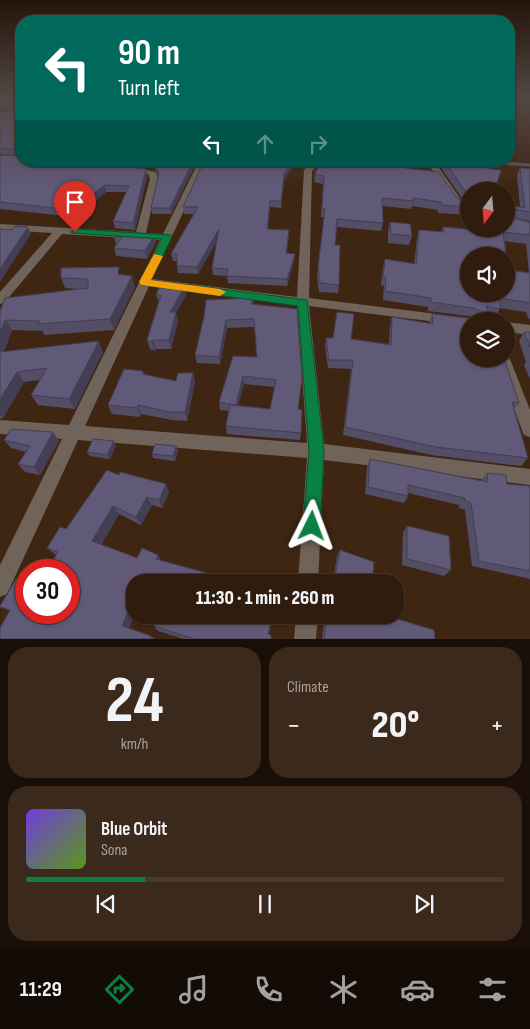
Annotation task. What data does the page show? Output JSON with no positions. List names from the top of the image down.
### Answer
{
  "north": "bottom",
  "page": {
    "turn": ["90 m", "Turn left"],
    "limit": "30",
    "trip": "11:30 · 1 min · 260 m",
    "tile": [
      ["24", "km/h"],
      "Climate"
    ],
    "heat": ["−", "20°", "+"],
    "song": ["Blue Orbit", "Sona"],
    "tabs": "11:29"
  }
}
